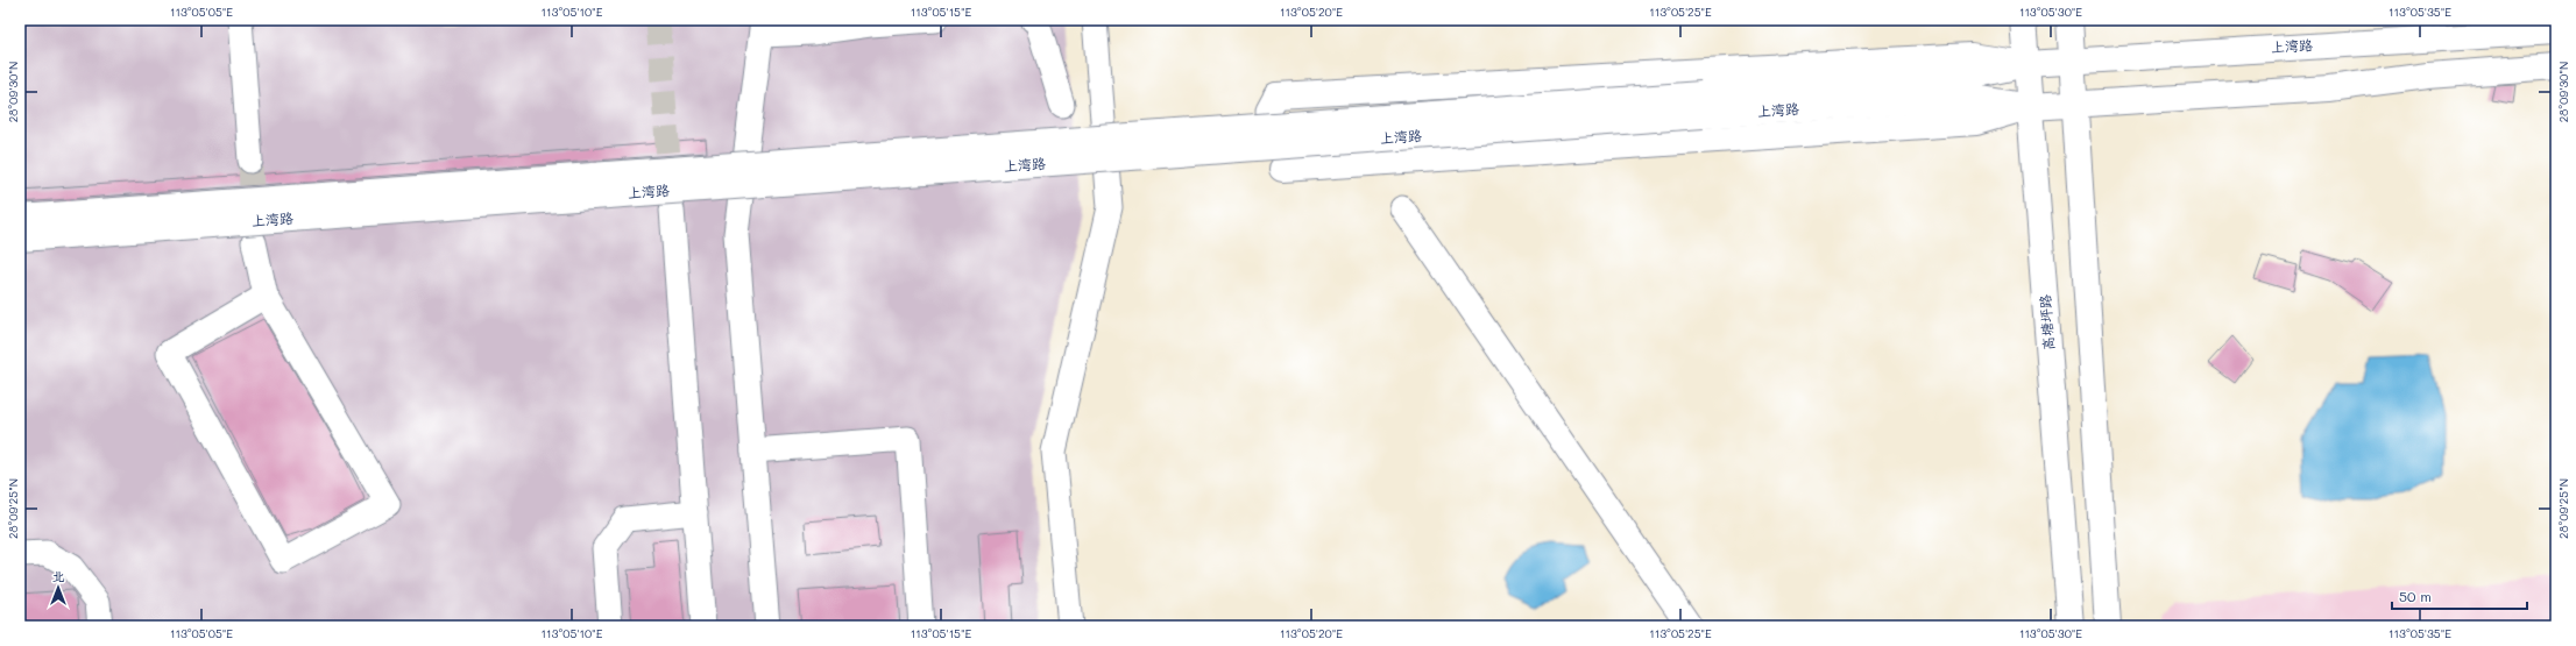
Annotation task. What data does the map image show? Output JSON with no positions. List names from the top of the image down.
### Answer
{
  "streets": {
    "main road": ["上湾路", "高塘坪路"]
  },
  "crossings": [
    ["上湾路", "高塘坪路"]
  ],
  "scale_bar": "50 m",
  "north": "top",
  "coordinates": [
    "113°05'05\"E",
    "113°05'10\"E",
    "113°05'15\"E",
    "113°05'20\"E",
    "113°05'25\"E",
    "113°05'30\"E",
    "113°05'35\"E",
    "28°09'30\"N",
    "28°09'25\"N"
  ]
}
